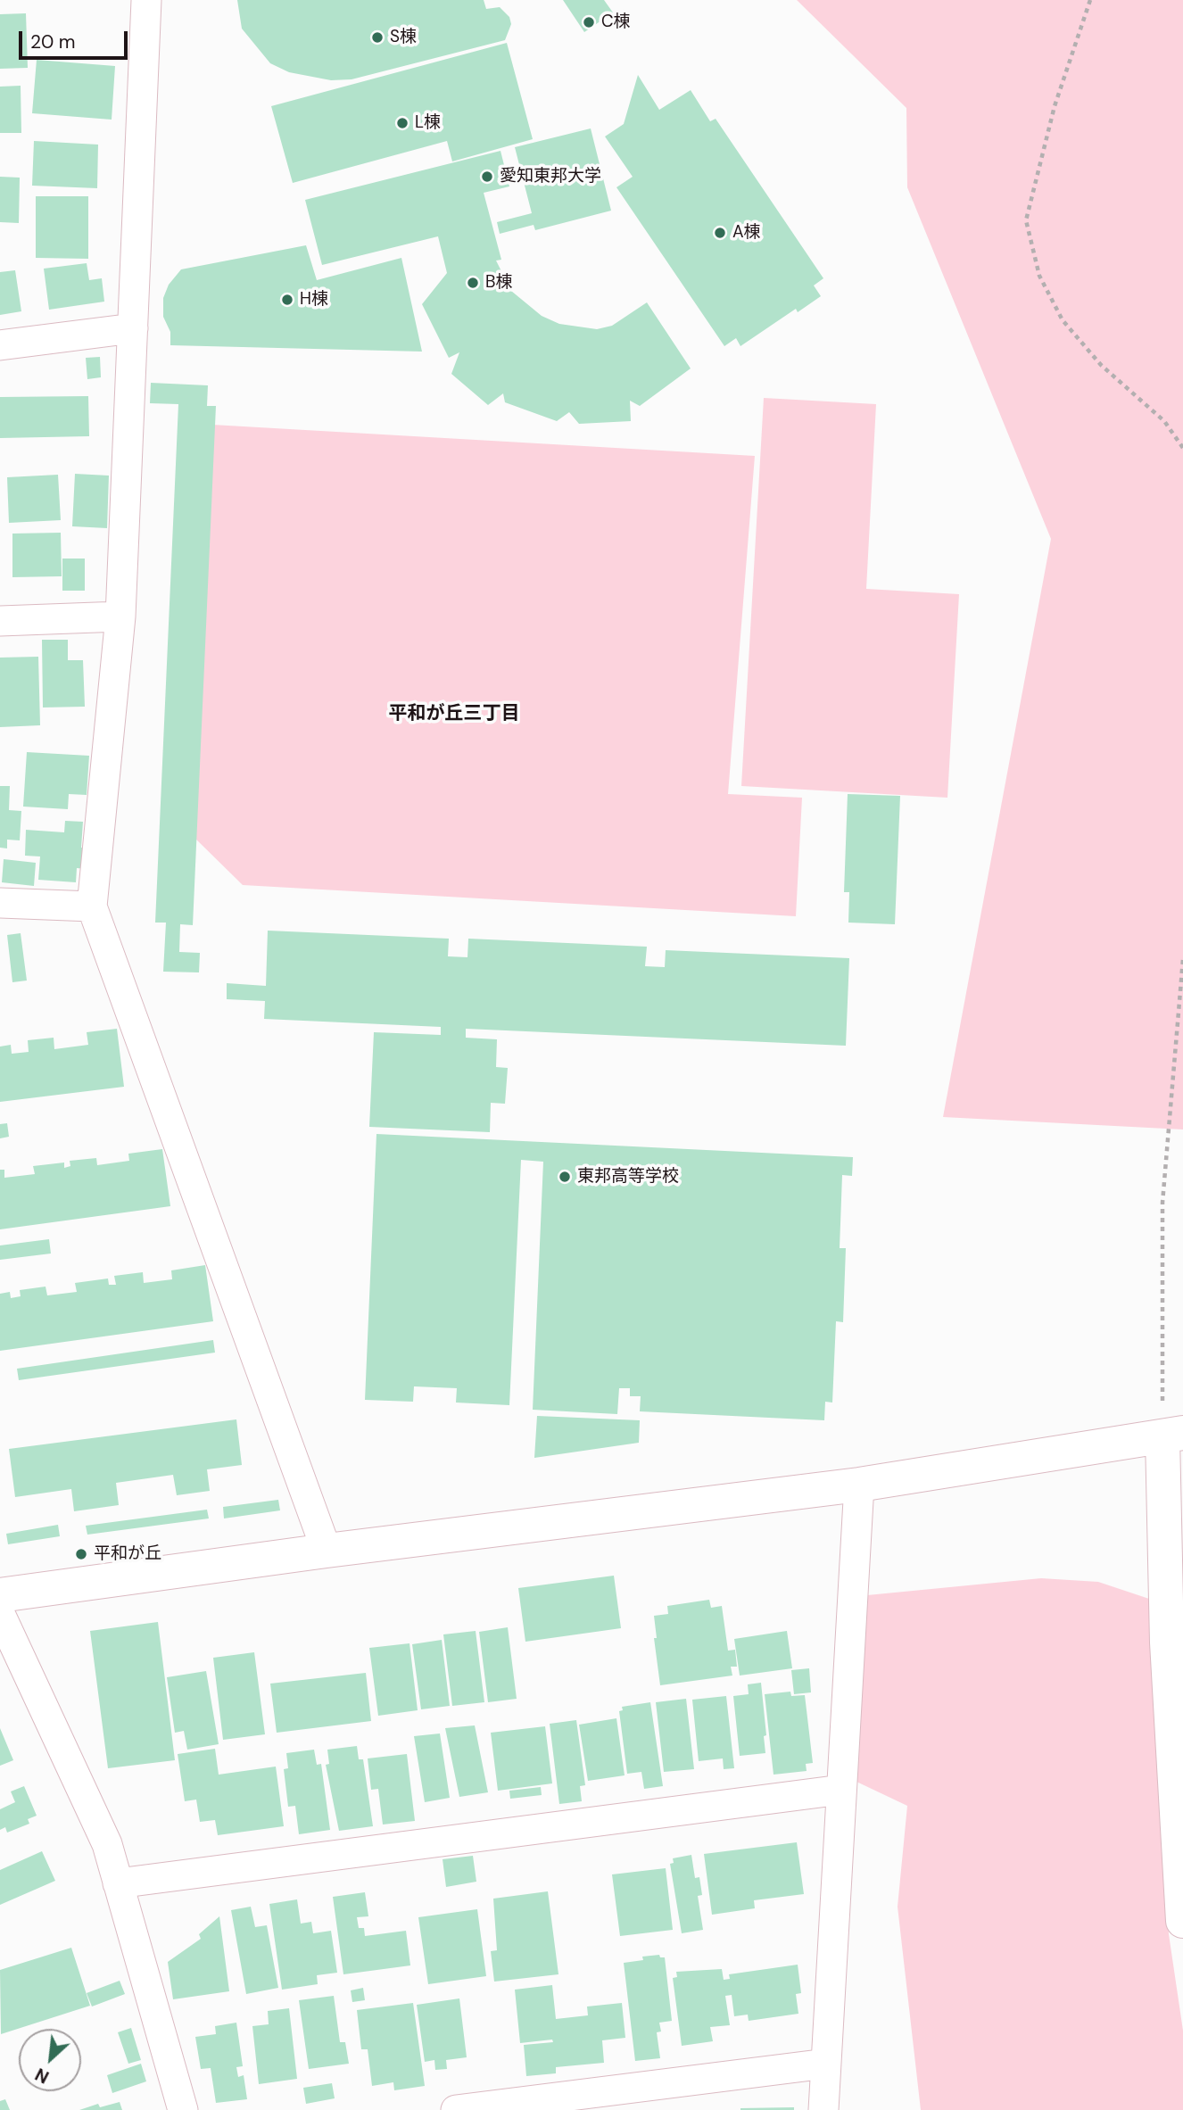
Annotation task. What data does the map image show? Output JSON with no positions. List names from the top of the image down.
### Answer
{
  "districts": ["平和が丘三丁目"],
  "places": [
    "C棟",
    "S棟",
    "L棟",
    "愛知東邦大学",
    "A棟",
    "B棟",
    "H棟",
    "東邦高等学校",
    "平和が丘"
  ],
  "scale_bar": "20 m",
  "north": "bottom left"
}
